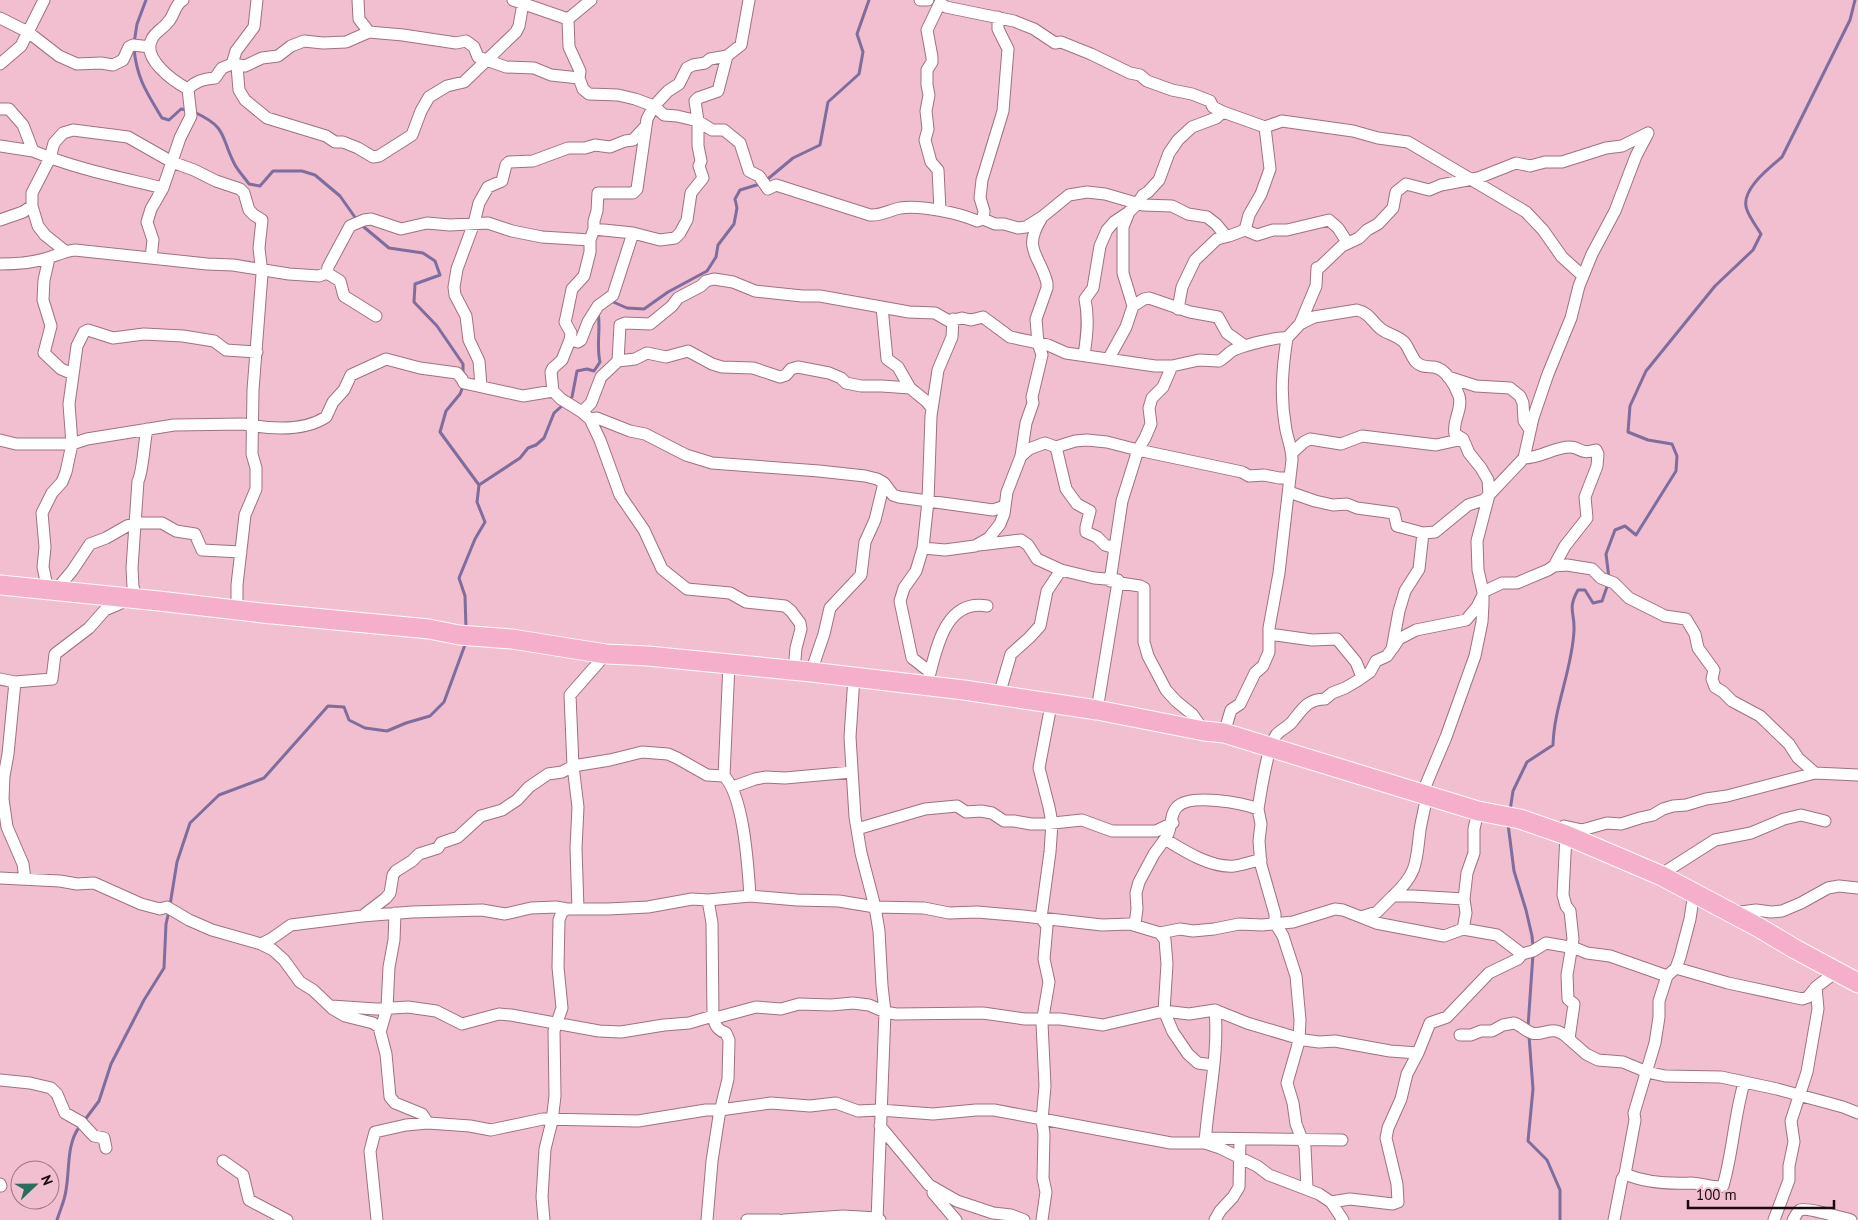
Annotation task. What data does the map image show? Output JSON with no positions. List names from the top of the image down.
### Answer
{
  "scale_bar": "100 m",
  "north": "right"
}
